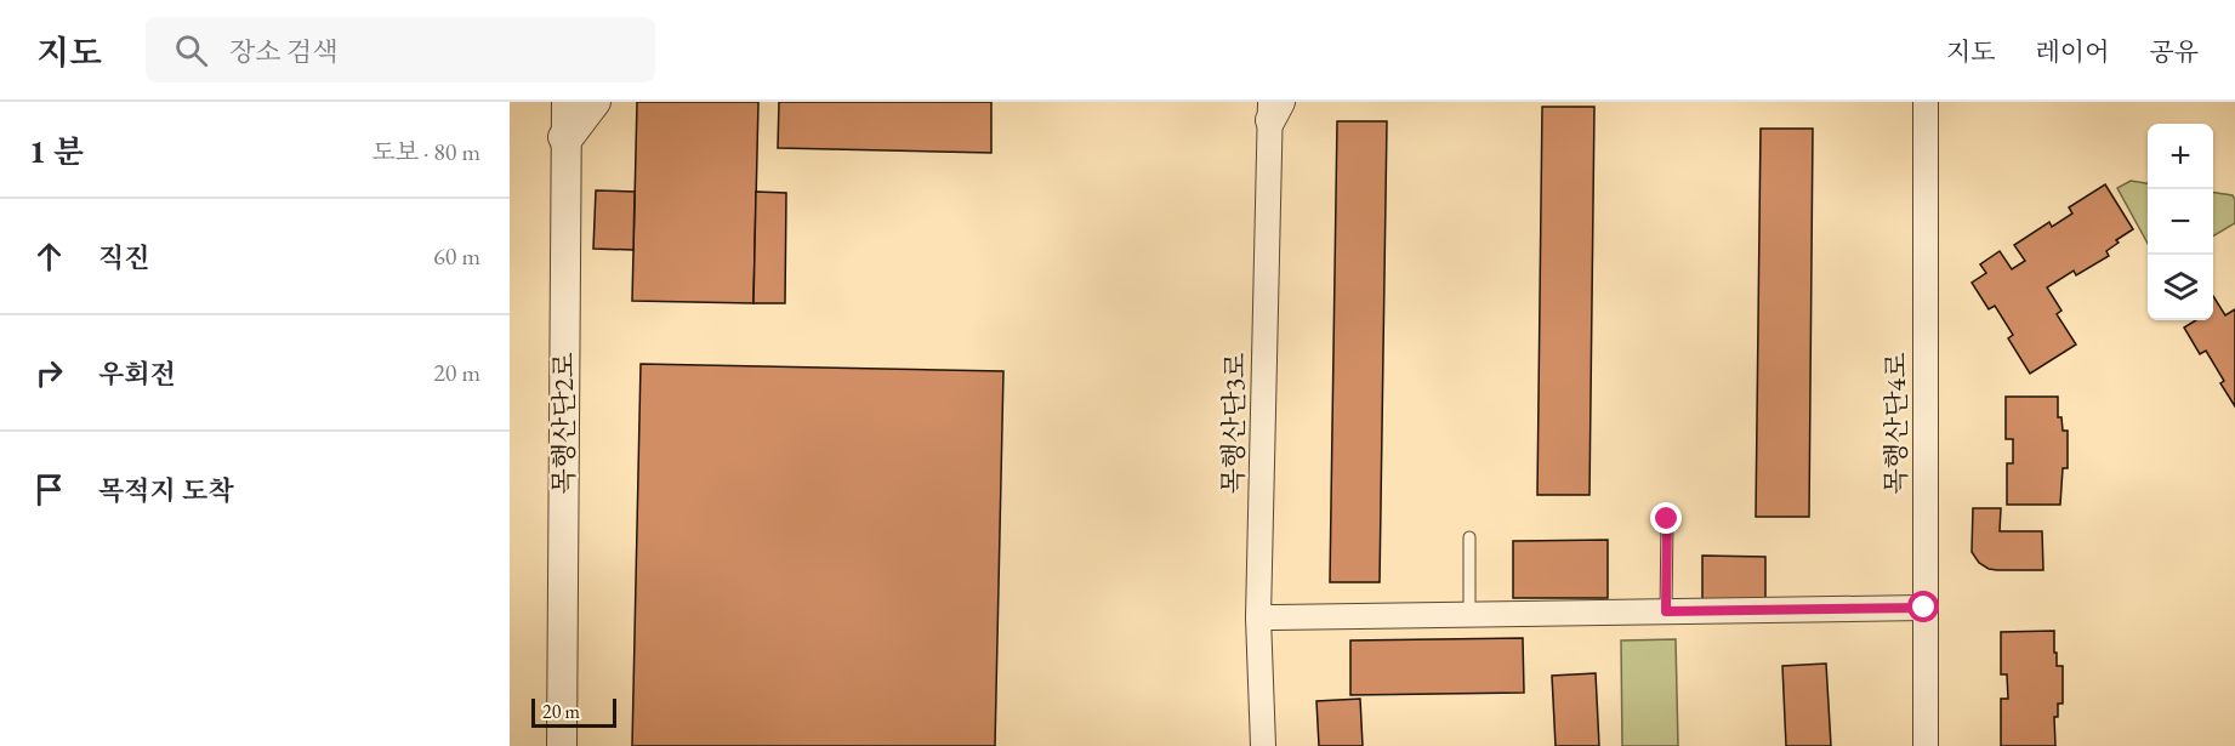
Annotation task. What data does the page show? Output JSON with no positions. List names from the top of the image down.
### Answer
{
  "streets": {
    "street": ["목행산단2로", "목행산단3로", "목행산단4로"]
  },
  "scale_bar": "20 m",
  "page": {
    "header": "지도",
    "search": "장소 검색",
    "nav": ["지도", "레이어", "공유"],
    "heading": ["1 분", "도보 · 80 m"],
    "map_buttons": ["+", "−"],
    "list": [
      ["직진", "60 m"],
      ["우회전", "20 m"],
      "목적지 도착"
    ],
    "scale": "20 m"
  }
}
